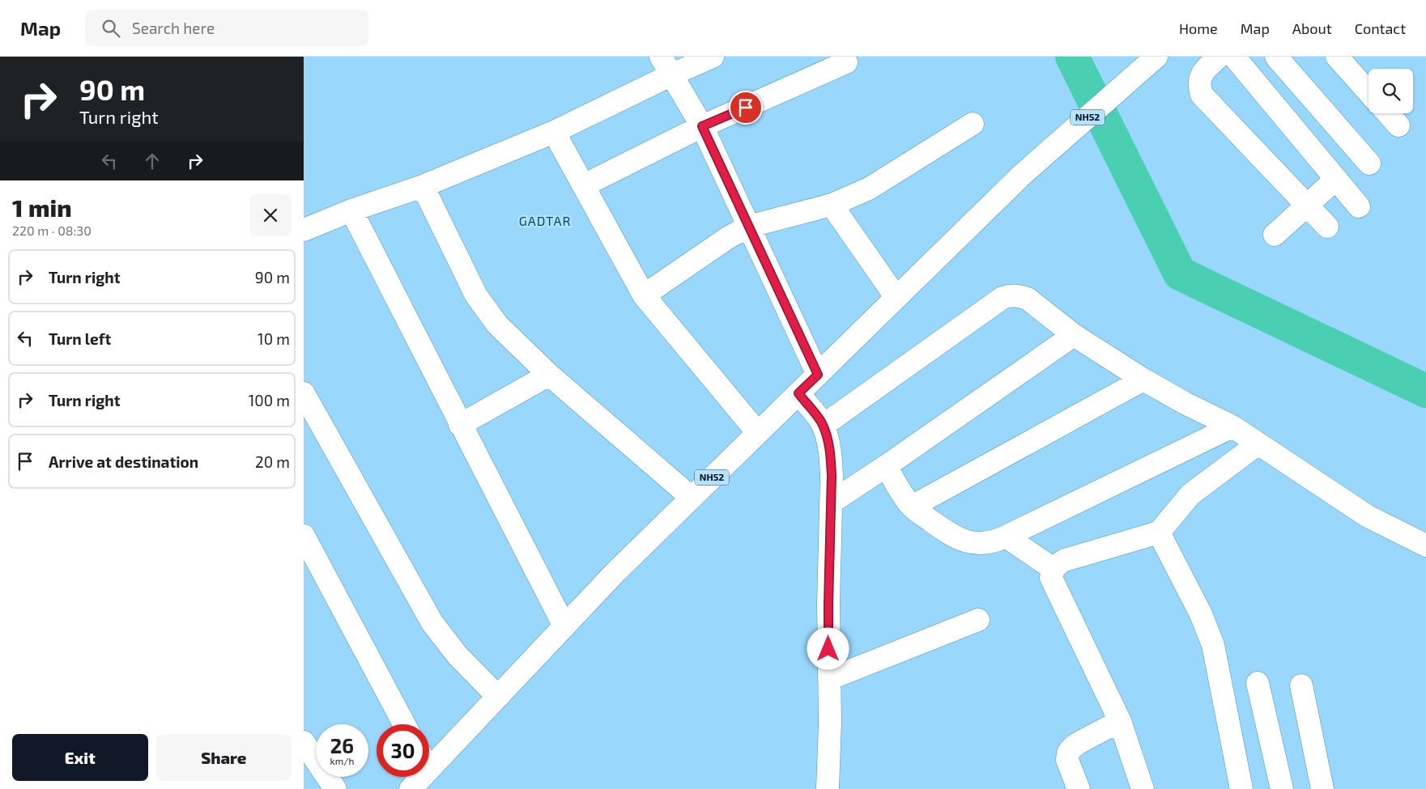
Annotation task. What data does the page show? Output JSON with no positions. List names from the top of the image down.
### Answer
{
  "streets": {
    "main road": ["NH52"]
  },
  "districts": ["GADTAR"],
  "page": {
    "header": "Map",
    "search": "Search here",
    "nav": [
      "Home",
      "Map",
      "About",
      "Contact"
    ],
    "turn": ["90 m", "Turn right"],
    "heading": ["1 min", "220 m · 08:30"],
    "list": [
      {
        "name": "Turn right",
        "value": "90 m"
      },
      {
        "name": "Turn left",
        "value": "10 m"
      },
      {
        "name": "Turn right",
        "value": "100 m"
      },
      {
        "name": "Arrive at destination",
        "value": "20 m"
      }
    ],
    "speed": "26 km/h",
    "limit": "30",
    "buttons": ["Exit", "Share"]
  }
}
